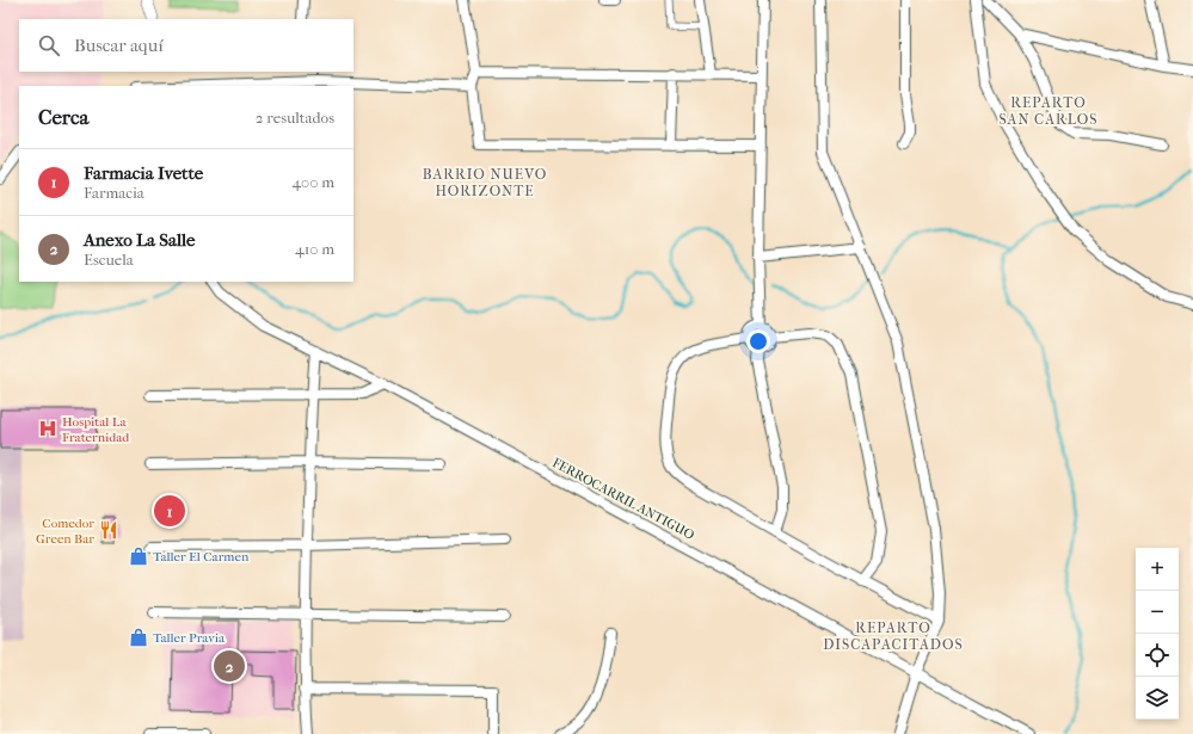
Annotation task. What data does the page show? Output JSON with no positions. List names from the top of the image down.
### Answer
{
  "streets": {
    "street": ["FERROCARRIL ANTIGUO"]
  },
  "districts": ["REPARTO SAN CARLOS", "BARRIO NUEVO HORIZONTE", "REPARTO DISCAPACITADOS"],
  "places": {
    "hospital": ["Hospital La Fraternidad"],
    "restaurant": ["Comedor Green Bar"],
    "shop": ["Taller El Carmen", "Taller Pravia"]
  },
  "page": {
    "search": "Buscar aquí",
    "heading": ["Cerca", "2 resultados"],
    "list": [
      {
        "mark": "1",
        "name": "Farmacia Ivette",
        "note": "Farmacia",
        "value": "400 m"
      },
      {
        "mark": "2",
        "name": "Anexo La Salle",
        "note": "Escuela",
        "value": "410 m"
      }
    ],
    "pins": ["1", "2"],
    "map_buttons": ["+", "−"]
  }
}
